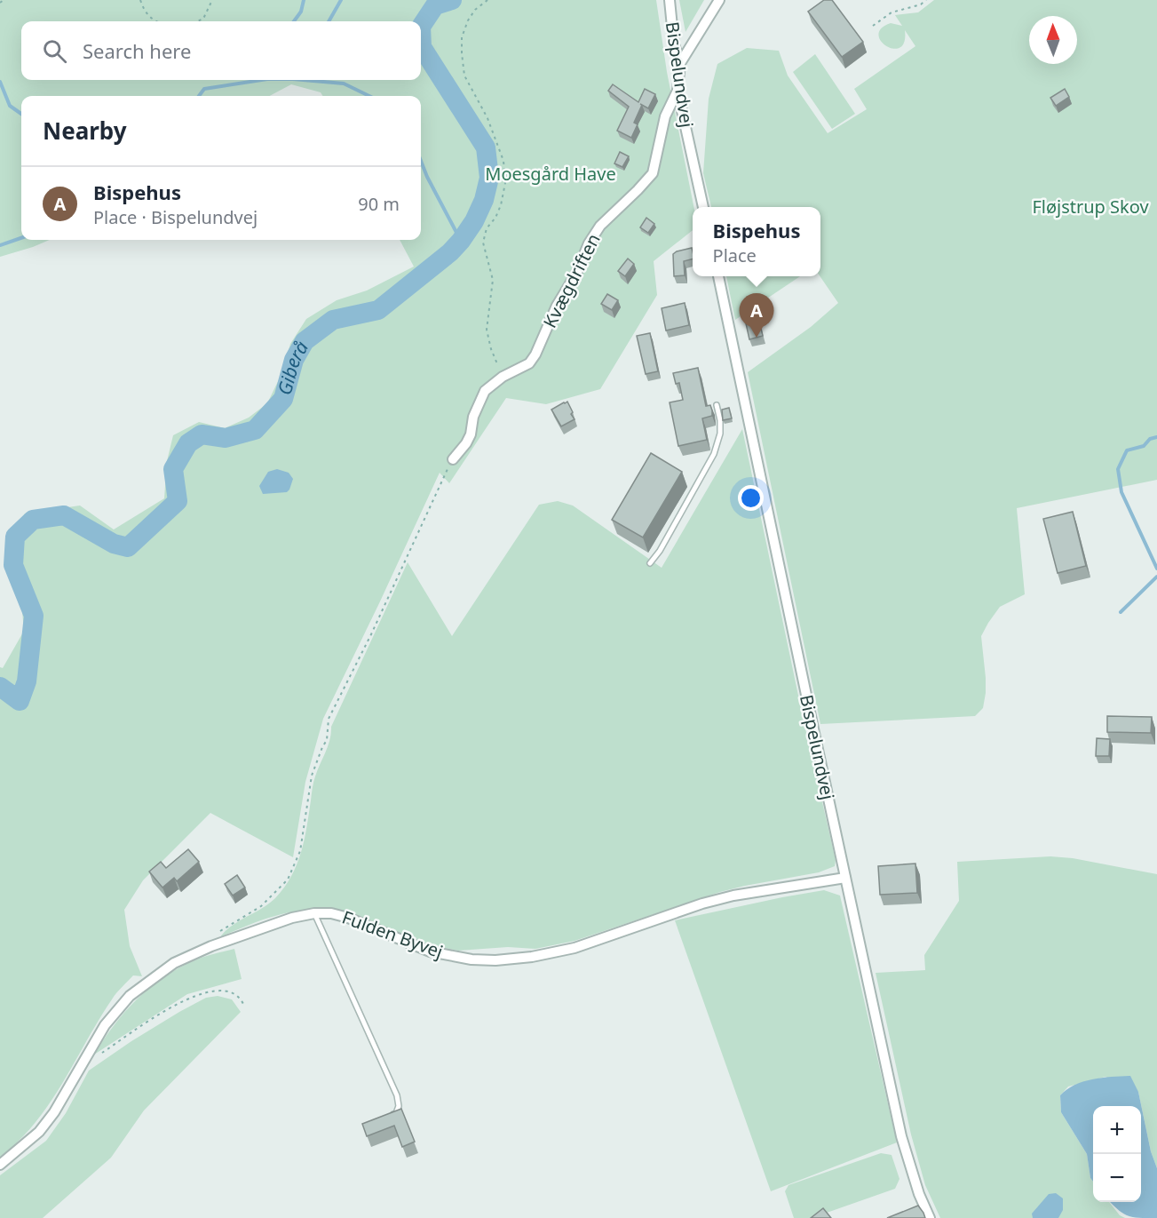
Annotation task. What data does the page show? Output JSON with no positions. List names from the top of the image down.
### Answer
{
  "streets": {
    "street": ["Bispelundvej", "Kvægdriften", "Fulden Byvej"]
  },
  "crossings": [
    ["Bispelundvej", "Kvægdriften"],
    ["Bispelundvej", "Fulden Byvej"]
  ],
  "water": ["Giberå"],
  "parks": ["Moesgård Have", "Fløjstrup Skov"],
  "north": "top",
  "page": {
    "search": "Search here",
    "heading": "Nearby",
    "list": [
      {
        "mark": "A",
        "name": "Bispehus",
        "note": "Place · Bispelundvej",
        "value": "90 m"
      }
    ],
    "popup": ["Bispehus", "Place"],
    "pins": "A",
    "map_buttons": ["+", "−"]
  }
}
